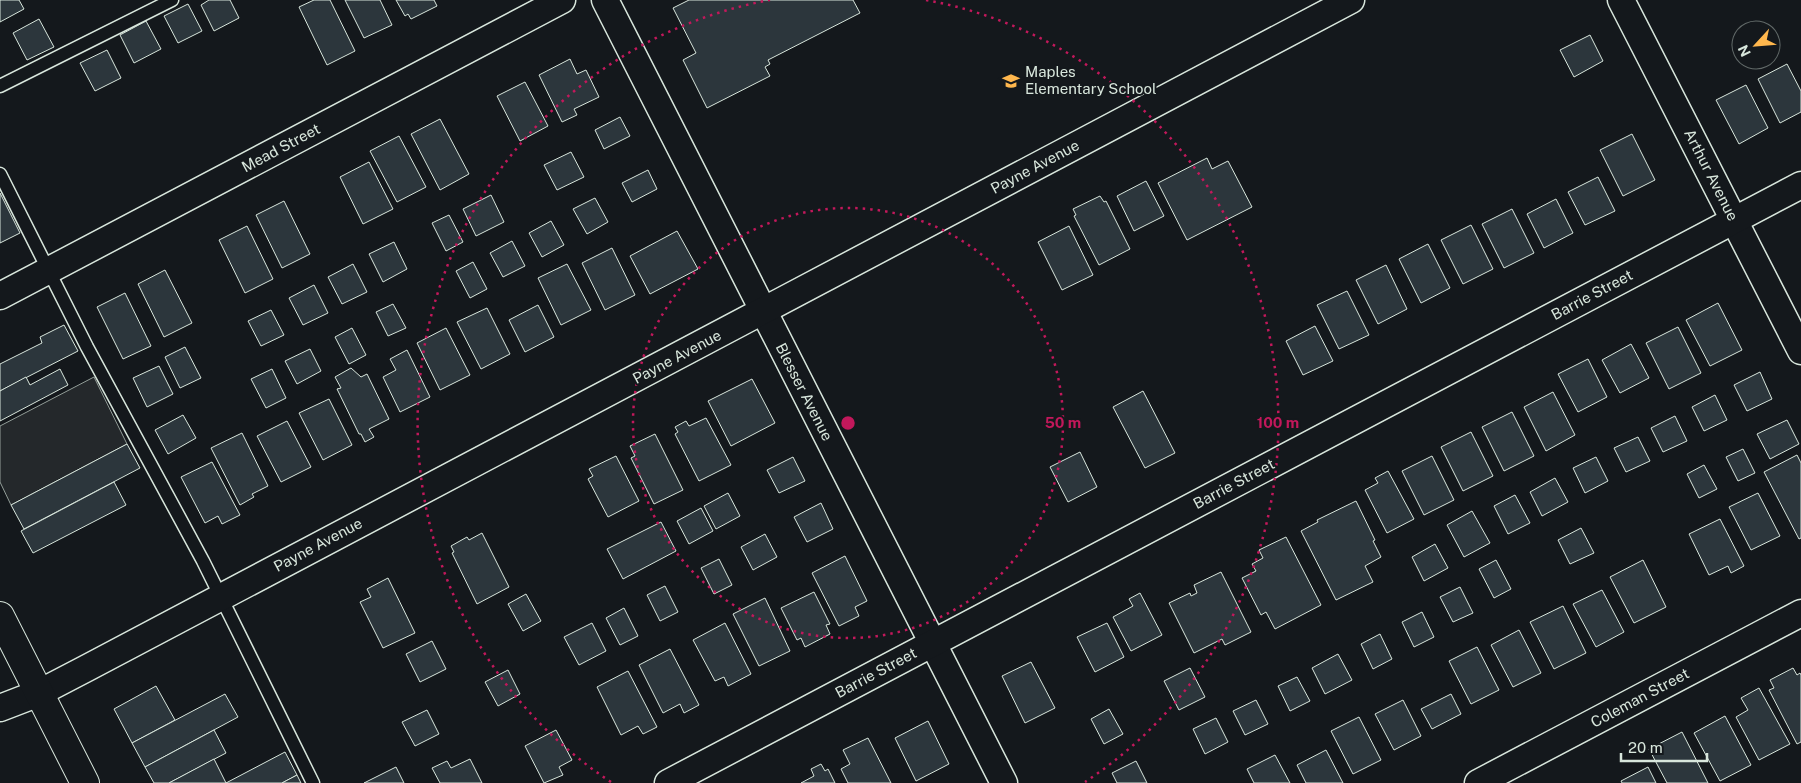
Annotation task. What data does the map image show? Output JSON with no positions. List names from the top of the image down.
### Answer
{
  "streets": {
    "street": [
      "Mead Street",
      "Payne Avenue",
      "Arthur Avenue",
      "Barrie Street",
      "Blesser Avenue",
      "Coleman Street"
    ]
  },
  "crossings": [
    ["Payne Avenue", "Blesser Avenue"],
    ["Arthur Avenue", "Barrie Street"],
    ["Barrie Street", "Blesser Avenue"]
  ],
  "places": {
    "school or university": ["Maples Elementary School"]
  },
  "scale_bar": "20 m",
  "north": "bottom left",
  "rings": ["50 m", "100 m"]
}
